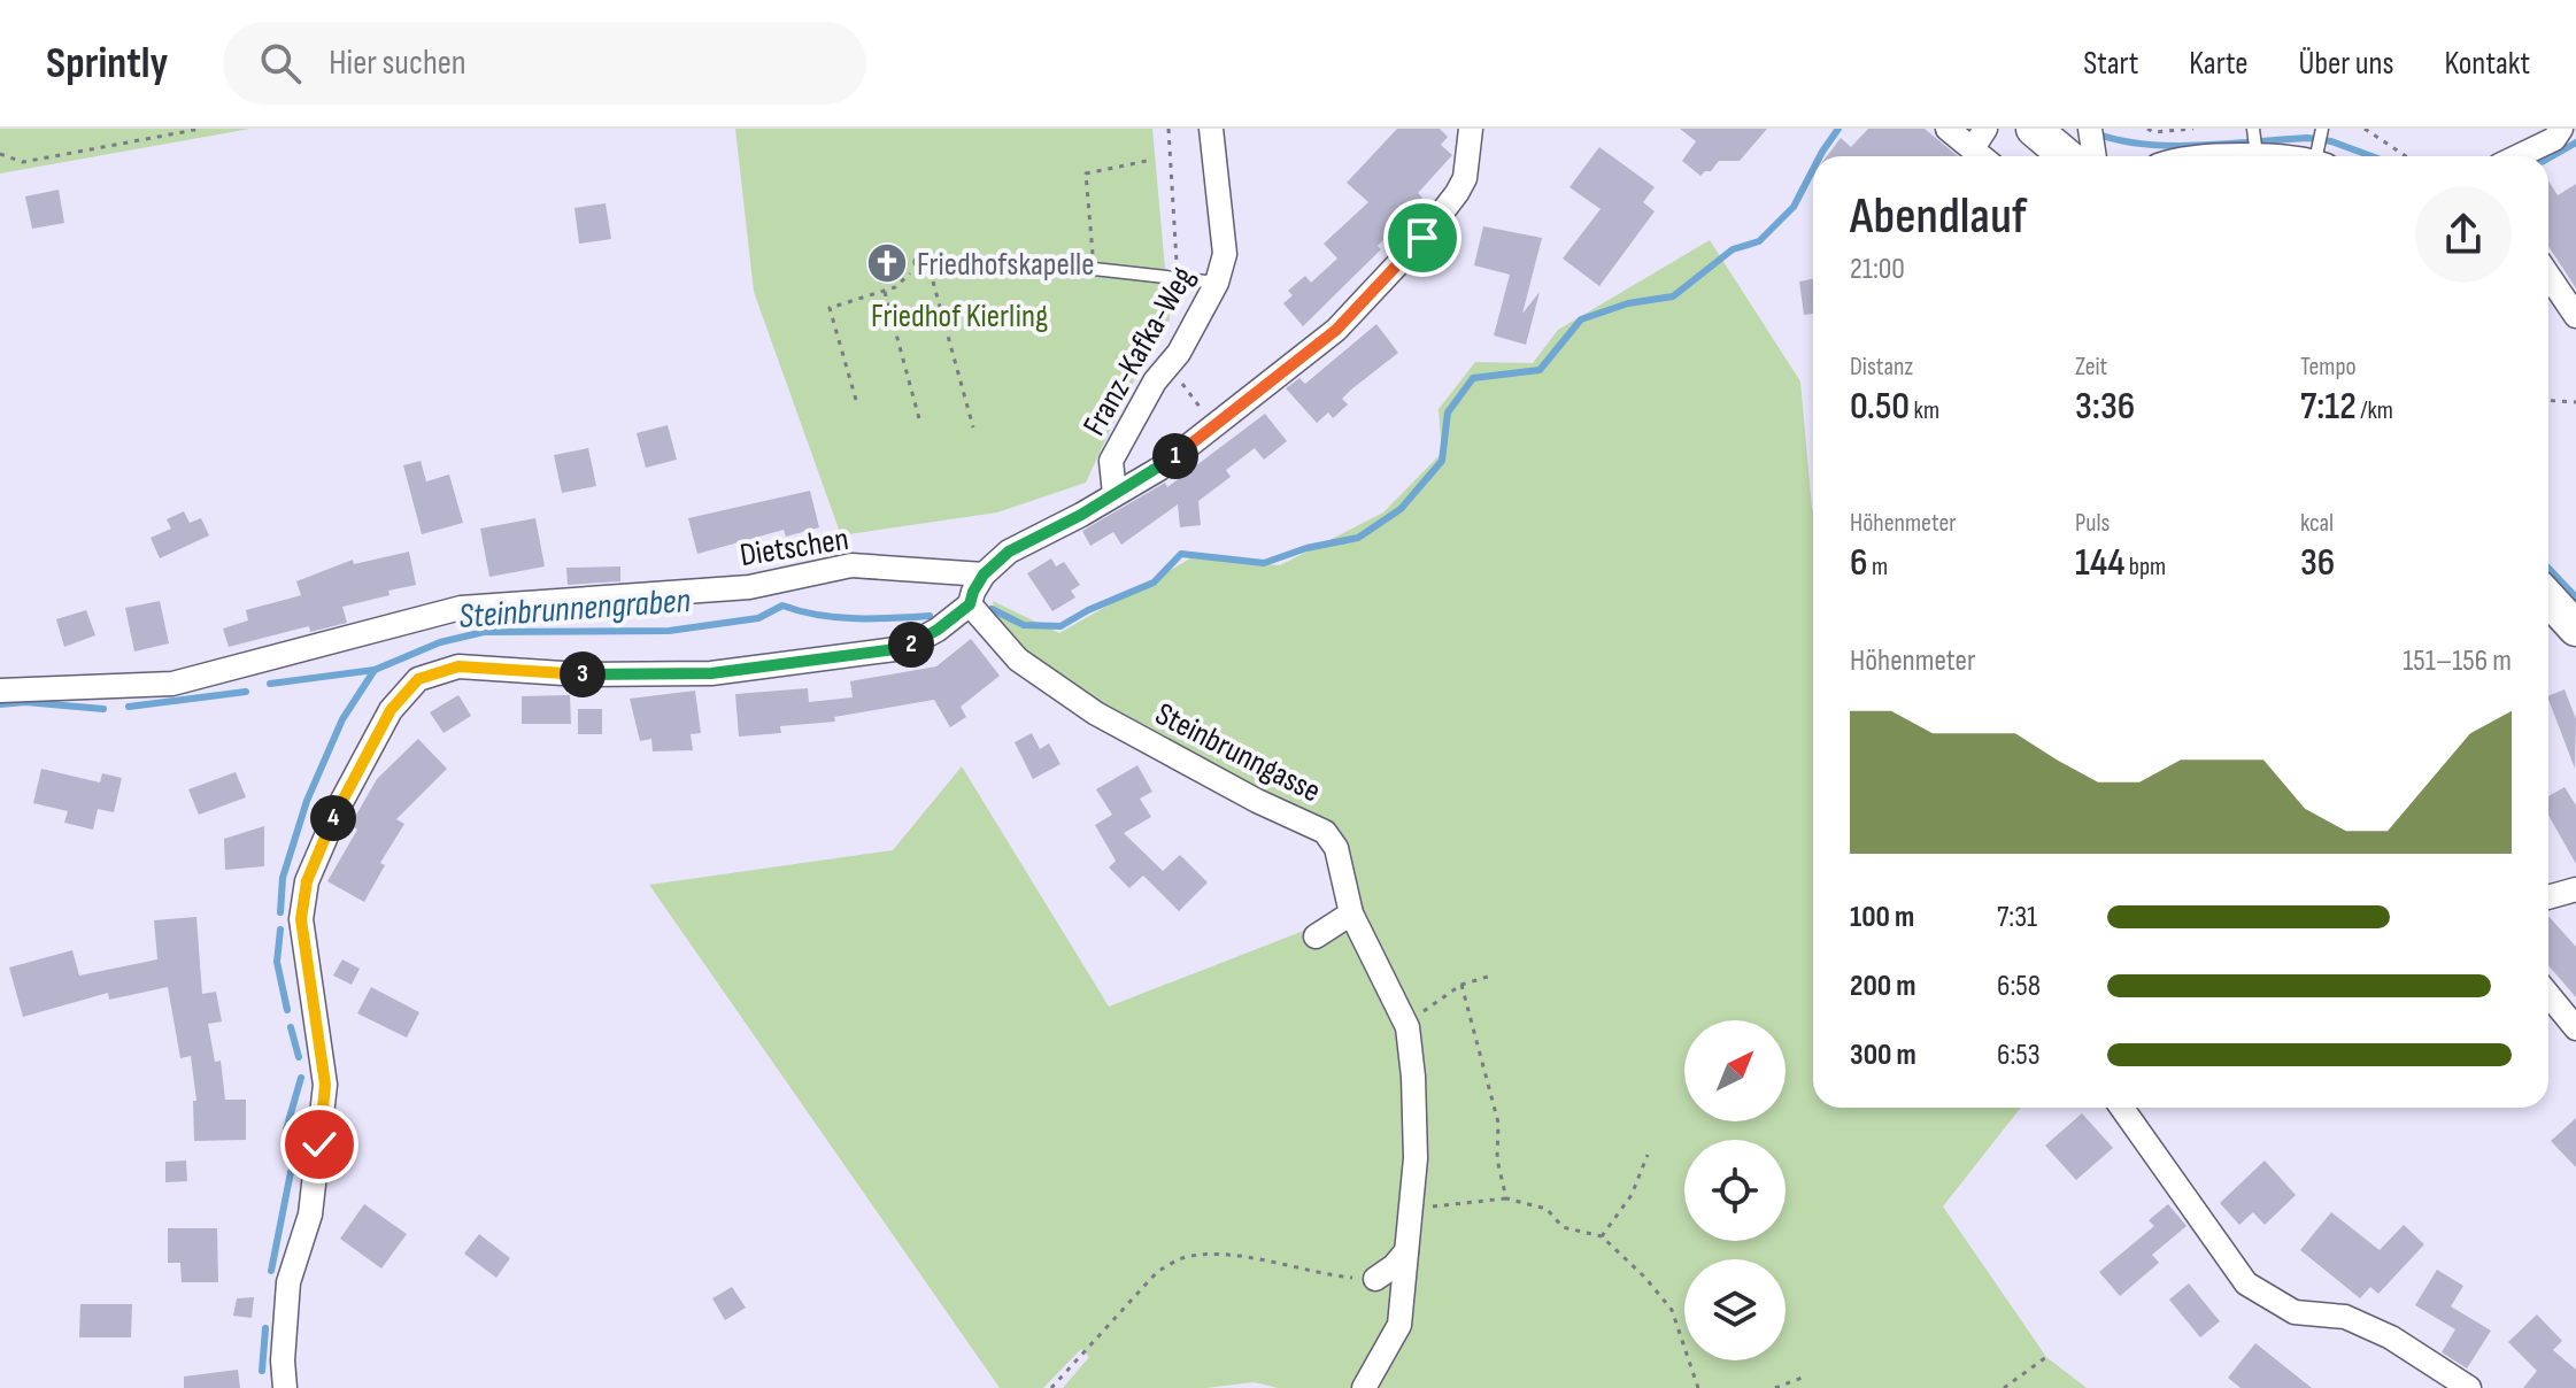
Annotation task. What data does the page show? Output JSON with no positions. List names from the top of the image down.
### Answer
{
  "streets": {
    "street": ["Franz-Kafka-Weg", "Dietschen", "Steinbrunngasse"]
  },
  "water": ["Steinbrunnengraben"],
  "parks": ["Friedhof Kierling"],
  "places": {
    "church": ["Friedhofskapelle"]
  },
  "north": "top right",
  "page": {
    "header": "Sprintly",
    "search": "Hier suchen",
    "nav": [
      "Start",
      "Karte",
      "Über uns",
      "Kontakt"
    ],
    "heading": ["Abendlauf", "21:00"],
    "stats": [
      ["Distanz", "0.50 km"],
      ["Zeit", "3:36"],
      ["Tempo", "7:12 /km"],
      ["Höhenmeter", "6 m"],
      ["Puls", "144 bpm"],
      ["kcal", "36"]
    ],
    "pins": [
      "1",
      "2",
      "3",
      "4"
    ],
    "chart": ["Höhenmeter", "151–156 m"],
    "list": [
      {
        "name": "100 m",
        "note": "7:31"
      },
      {
        "name": "200 m",
        "note": "6:58"
      },
      {
        "name": "300 m",
        "note": "6:53"
      }
    ]
  }
}
